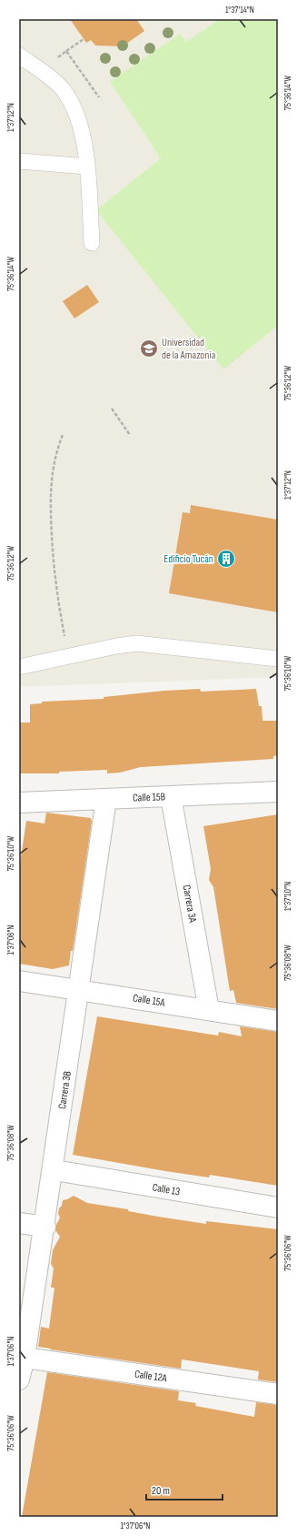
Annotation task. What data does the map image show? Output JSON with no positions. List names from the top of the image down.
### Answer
{
  "streets": {
    "street": [
      "Calle 15B",
      "Carrera 3A",
      "Calle 15A",
      "Carrera 3B",
      "Calle 13",
      "Calle 12A"
    ]
  },
  "crossings": [
    ["Calle 15B", "Carrera 3A"],
    ["Calle 15B", "Carrera 3B"],
    ["Carrera 3A", "Calle 15A"],
    ["Calle 15A", "Carrera 3B"],
    ["Carrera 3B", "Calle 13"],
    ["Carrera 3B", "Calle 12A"]
  ],
  "places": {
    "school or university": ["Universidad de la Amazonia"],
    "building": ["Edificio Tucán"]
  },
  "scale_bar": "20 m",
  "coordinates": [
    "1°37'14\"N",
    "75°36'14\"W",
    "1°37'12\"N",
    "75°36'12\"W",
    "75°36'10\"W",
    "1°37'10\"N",
    "1°37'08\"N",
    "75°36'08\"W",
    "75°36'06\"W",
    "1°37'06\"N"
  ]
}
